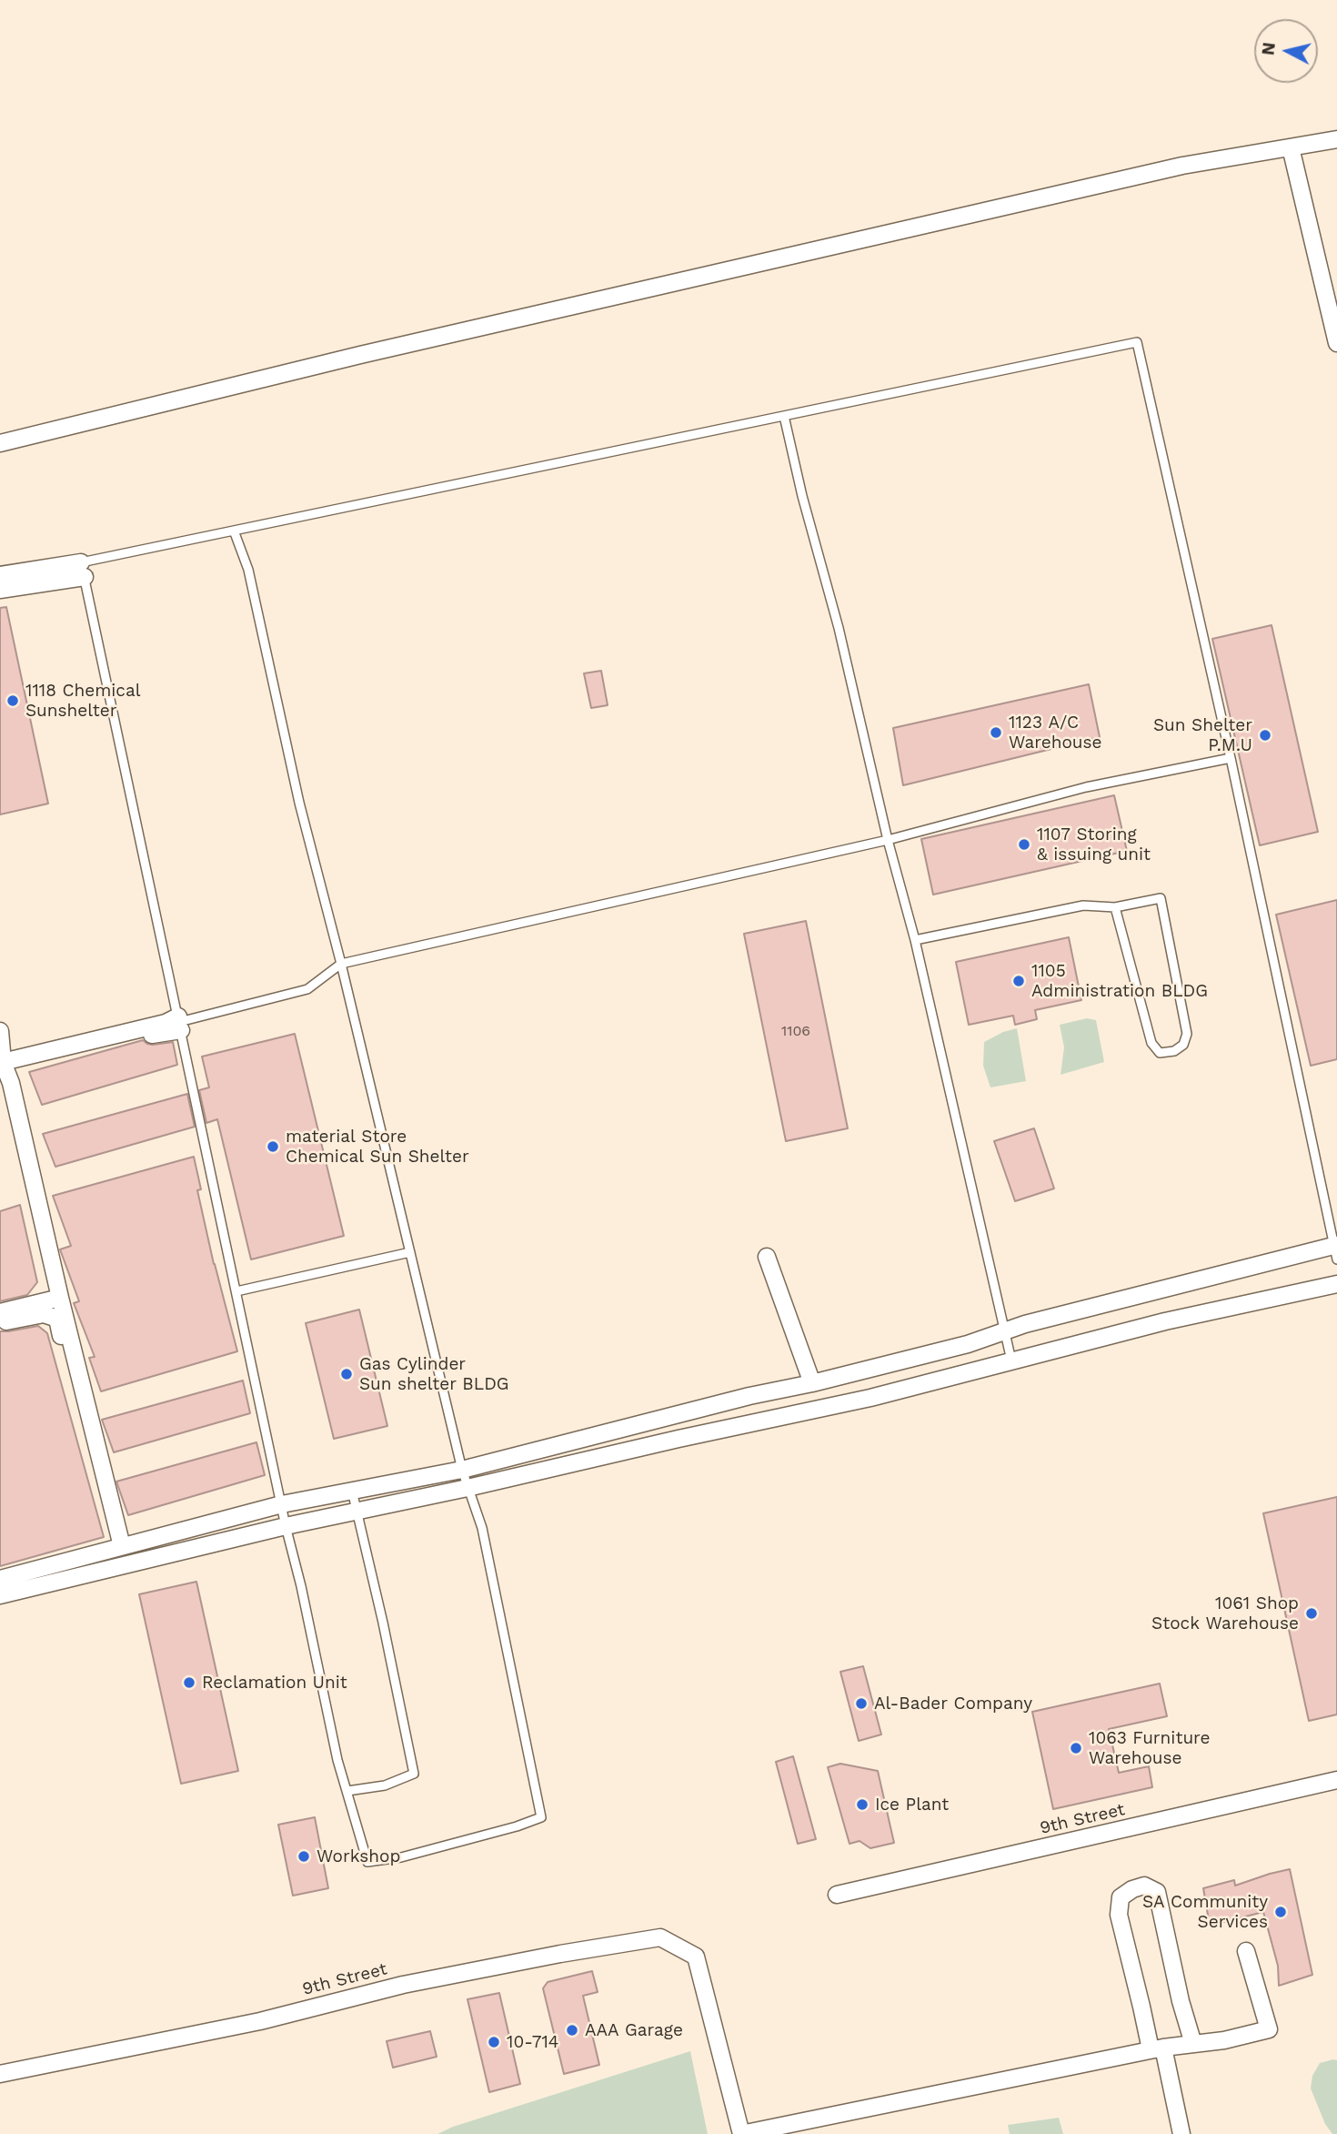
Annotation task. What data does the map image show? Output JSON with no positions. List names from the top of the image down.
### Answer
{
  "streets": {
    "street": ["9th Street"]
  },
  "places": [
    "1118 Chemical Sunshelter",
    "1123 A/C Warehouse",
    "Sun Shelter P.M.U",
    "1107 Storing & issuing unit",
    "1105 Administration BLDG",
    "material Store Chemical Sun Shelter",
    "Gas Cylinder Sun shelter BLDG",
    "1061 Shop Stock Warehouse",
    "Reclamation Unit",
    "Al-Bader Company",
    "1063 Furniture Warehouse",
    "Ice Plant",
    "Workshop",
    "SA Community Services",
    "AAA Garage",
    "10-714"
  ],
  "house_numbers": ["1106"],
  "north": "left"
}
